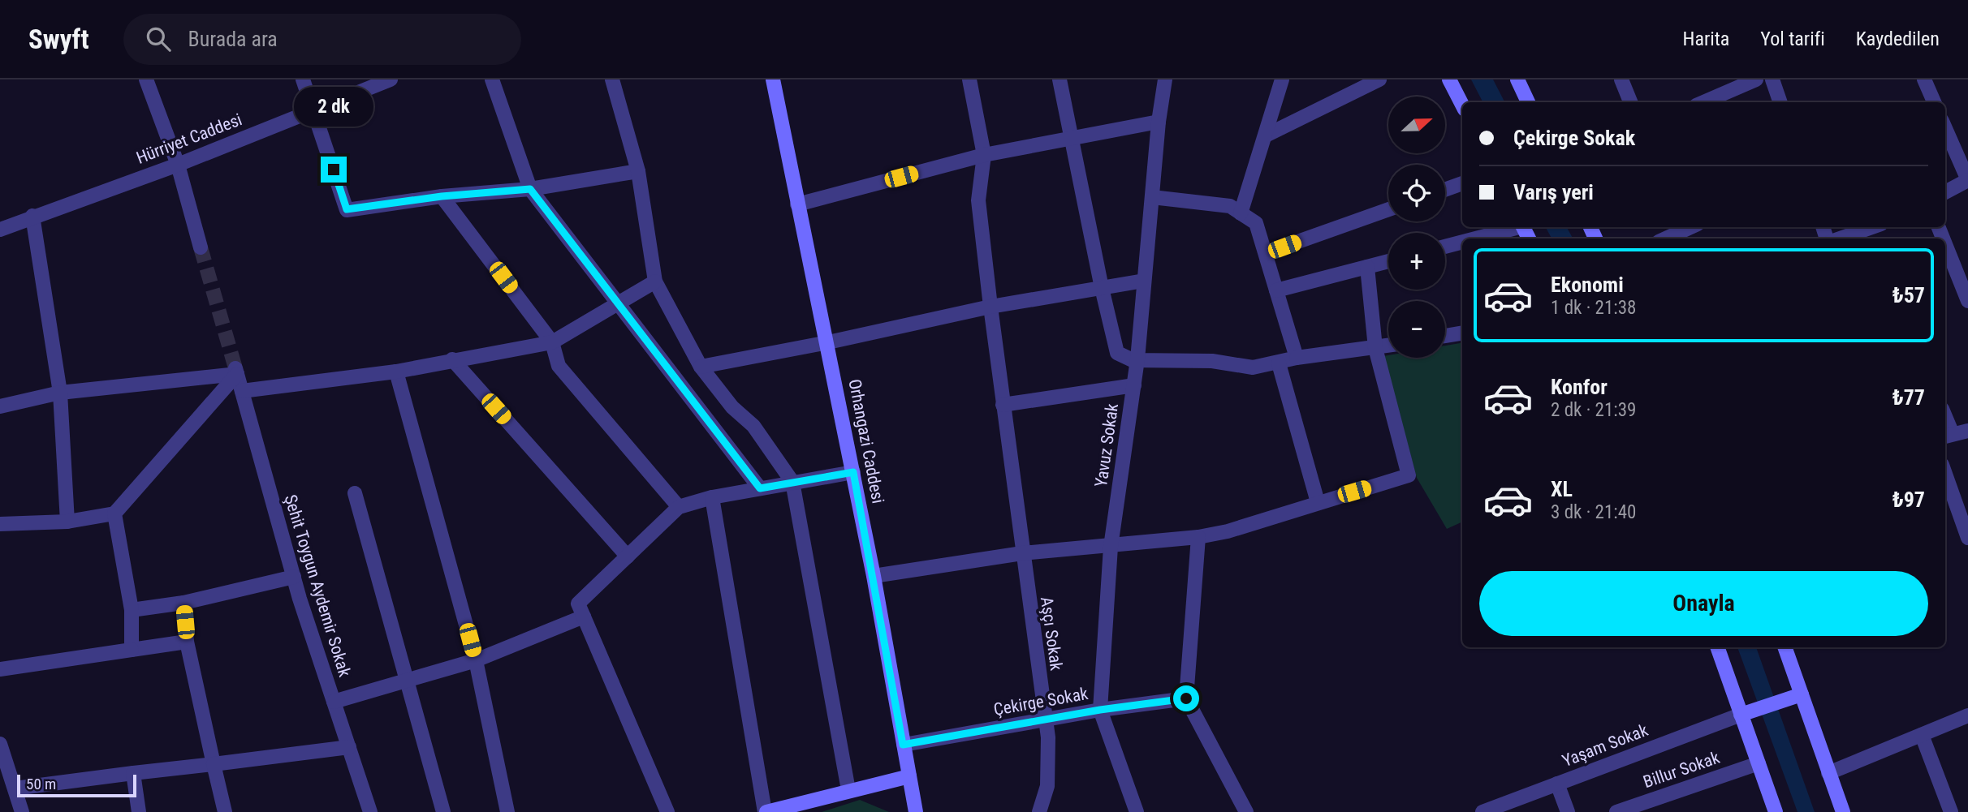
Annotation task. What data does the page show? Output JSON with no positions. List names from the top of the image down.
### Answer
{
  "streets": {
    "street": [
      "Hürriyet Caddesi",
      "Orhangazi Caddesi",
      "Yavuz Sokak",
      "Şehit Toygun Aydemir Sokak",
      "Aşçı Sokak",
      "Çekirge Sokak",
      "Yaşam Sokak",
      "Billur Sokak"
    ]
  },
  "crossings": [
    ["Orhangazi Caddesi", "Çekirge Sokak"],
    ["Yavuz Sokak", "Çekirge Sokak"],
    ["Aşçı Sokak", "Çekirge Sokak"]
  ],
  "scale_bar": "50 m",
  "north": "right",
  "page": {
    "header": "Swyft",
    "search": "Burada ara",
    "nav": ["Harita", "Yol tarifi", "Kaydedilen"],
    "bubble": "2 dk",
    "map_buttons": ["+", "−"],
    "banner": ["Çekirge Sokak", "Varış yeri"],
    "list": [
      {
        "name": "Ekonomi",
        "note": "1 dk · 21:38",
        "value": "₺57"
      },
      {
        "name": "Konfor",
        "note": "2 dk · 21:39",
        "value": "₺77"
      },
      {
        "name": "XL",
        "note": "3 dk · 21:40",
        "value": "₺97"
      }
    ],
    "buttons": "Onayla",
    "scale": "50 m"
  }
}
